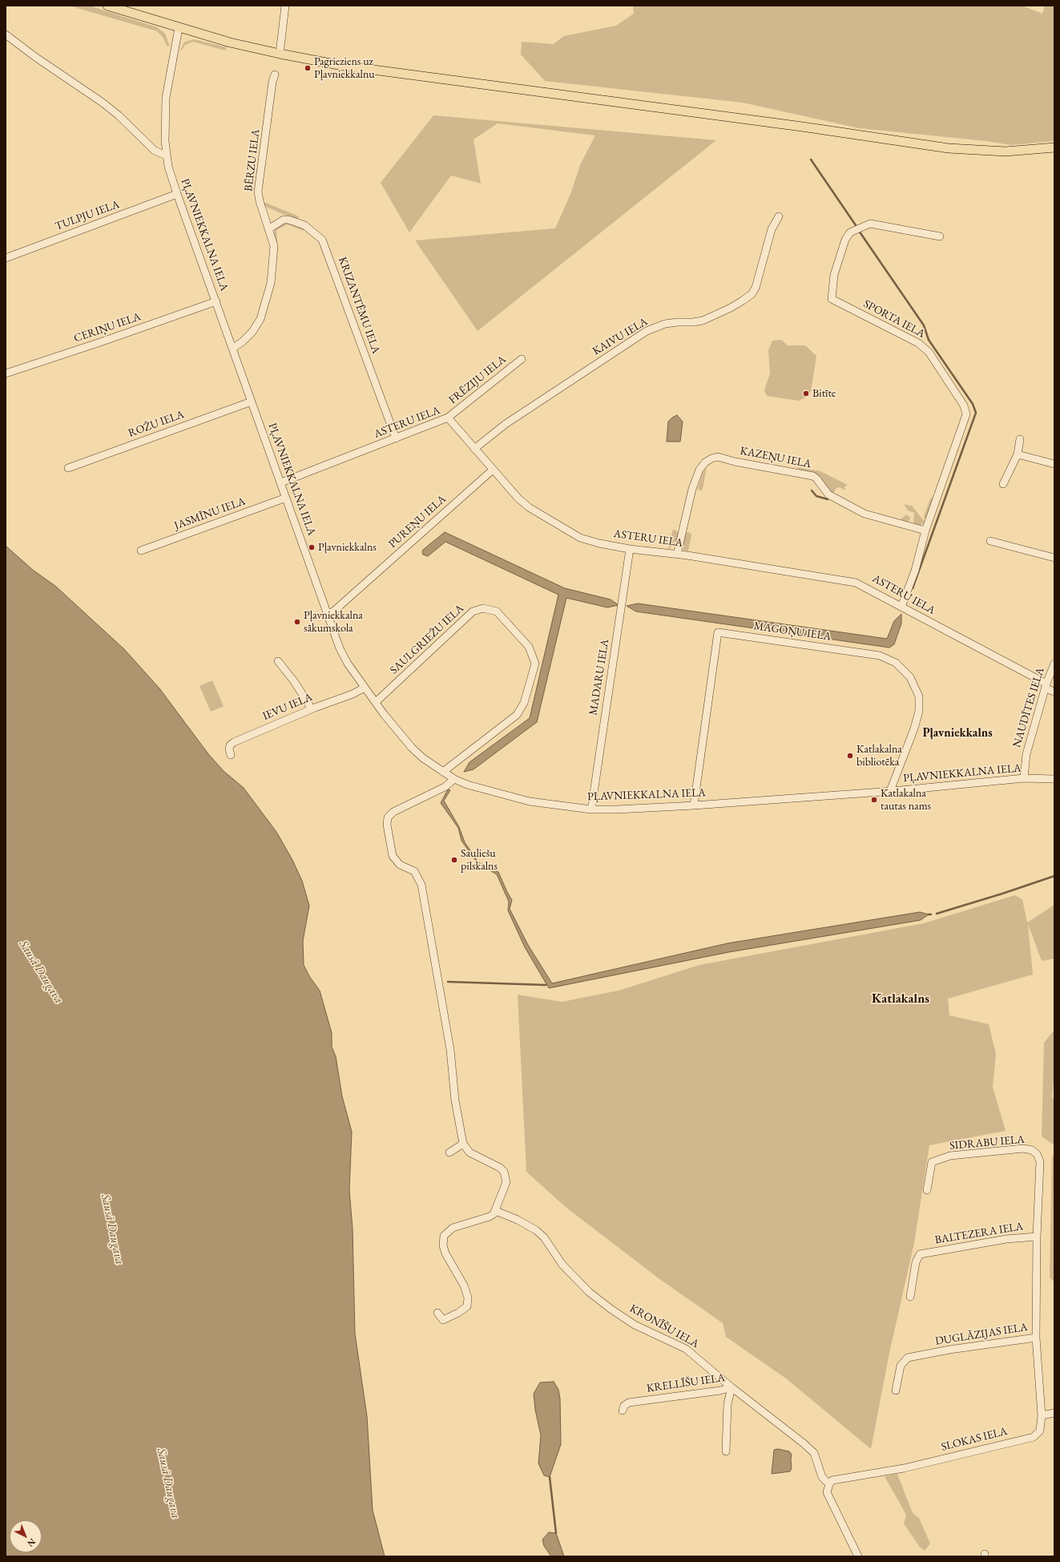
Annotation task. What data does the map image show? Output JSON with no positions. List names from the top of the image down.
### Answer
{
  "streets": {
    "street": [
      "BĒRZU IELA",
      "TULPJU IELA",
      "PĻAVNIEKKALNA IELA",
      "KRIZANTĒMU IELA",
      "SPORTA IELA",
      "CERIŅU IELA",
      "KAIVU IELA",
      "FRĒZIJU IELA",
      "ASTERU IELA",
      "ROŽU IELA",
      "KAZEŅU IELA",
      "JASMĪNU IELA",
      "PUREŅU IELA",
      "MAGOŅU IELA",
      "SAULGRIEŽU IELA",
      "MADARU IELA",
      "IEVU IELA",
      "NAUDĪTES IELA",
      "SIDRABU IELA",
      "BALTEZERA IELA",
      "KRONĪŠU IELA",
      "DUGLĀZIJAS IELA",
      "KRELLĪŠU IELA",
      "SLOKAS IELA"
    ]
  },
  "crossings": [
    ["BĒRZU IELA", "PĻAVNIEKKALNA IELA"],
    ["BĒRZU IELA", "KRIZANTĒMU IELA"],
    ["TULPJU IELA", "PĻAVNIEKKALNA IELA"],
    ["PĻAVNIEKKALNA IELA", "CERIŅU IELA"],
    ["PĻAVNIEKKALNA IELA", "ASTERU IELA"],
    ["PĻAVNIEKKALNA IELA", "ROŽU IELA"],
    ["PĻAVNIEKKALNA IELA", "JASMĪNU IELA"],
    ["PĻAVNIEKKALNA IELA", "PUREŅU IELA"],
    ["PĻAVNIEKKALNA IELA", "MAGOŅU IELA"],
    ["PĻAVNIEKKALNA IELA", "SAULGRIEŽU IELA"],
    ["PĻAVNIEKKALNA IELA", "MADARU IELA"],
    ["PĻAVNIEKKALNA IELA", "IEVU IELA"],
    ["PĻAVNIEKKALNA IELA", "NAUDĪTES IELA"],
    ["KRIZANTĒMU IELA", "ASTERU IELA"],
    ["SPORTA IELA", "ASTERU IELA"],
    ["SPORTA IELA", "KAZEŅU IELA"],
    ["KAIVU IELA", "ASTERU IELA"],
    ["FRĒZIJU IELA", "ASTERU IELA"],
    ["ASTERU IELA", "KAZEŅU IELA"],
    ["ASTERU IELA", "PUREŅU IELA"],
    ["ASTERU IELA", "MADARU IELA"],
    ["ASTERU IELA", "NAUDĪTES IELA"],
    ["SIDRABU IELA", "BALTEZERA IELA"],
    ["BALTEZERA IELA", "DUGLĀZIJAS IELA"],
    ["KRONĪŠU IELA", "KRELLĪŠU IELA"],
    ["KRONĪŠU IELA", "SLOKAS IELA"],
    ["DUGLĀZIJAS IELA", "SLOKAS IELA"]
  ],
  "districts": ["Pļavniekkalns", "Katlakalns"],
  "water": ["Sausā Daugava"],
  "places": [
    "Pagrieziens uz Pļavniekkalnu",
    "Bitīte",
    "Pļavniekkalns",
    "Pļavniekkalna sākumskola",
    "Katlakalna bibliotēka",
    "Katlakalna tautas nams",
    "Sauliešu pilskalns"
  ],
  "north": "bottom right"
}
